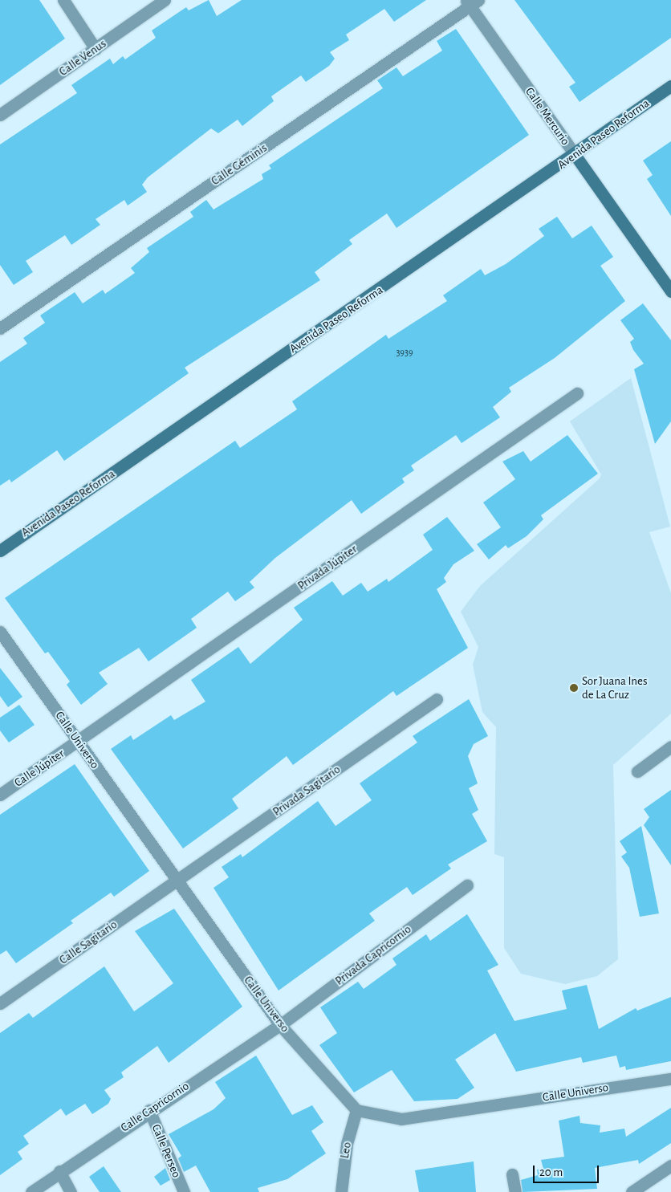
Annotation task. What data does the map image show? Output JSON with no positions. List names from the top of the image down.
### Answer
{
  "streets": {
    "main road": ["Calle Mercurio", "Avenida Paseo Reforma"],
    "street": [
      "Calle Venus",
      "Calle Géminis",
      "Privada Júpiter",
      "Calle Universo",
      "Calle Júpiter",
      "Privada Sagitario",
      "Calle Sagitario",
      "Privada Capricornio",
      "Calle Capricornio",
      "Leo",
      "Calle Perseo"
    ]
  },
  "crossings": [
    ["Calle Mercurio", "Avenida Paseo Reforma"],
    ["Calle Mercurio", "Calle Géminis"],
    ["Privada Júpiter", "Calle Universo"],
    ["Privada Júpiter", "Calle Júpiter"],
    ["Calle Universo", "Calle Júpiter"],
    ["Calle Universo", "Privada Sagitario"],
    ["Calle Universo", "Calle Sagitario"],
    ["Calle Universo", "Privada Capricornio"],
    ["Calle Universo", "Calle Capricornio"],
    ["Calle Universo", "Leo"],
    ["Privada Sagitario", "Calle Sagitario"],
    ["Privada Capricornio", "Calle Capricornio"],
    ["Calle Capricornio", "Calle Perseo"]
  ],
  "places": ["Sor Juana Ines de La Cruz"],
  "house_numbers": ["3939"],
  "scale_bar": "20 m"
}
